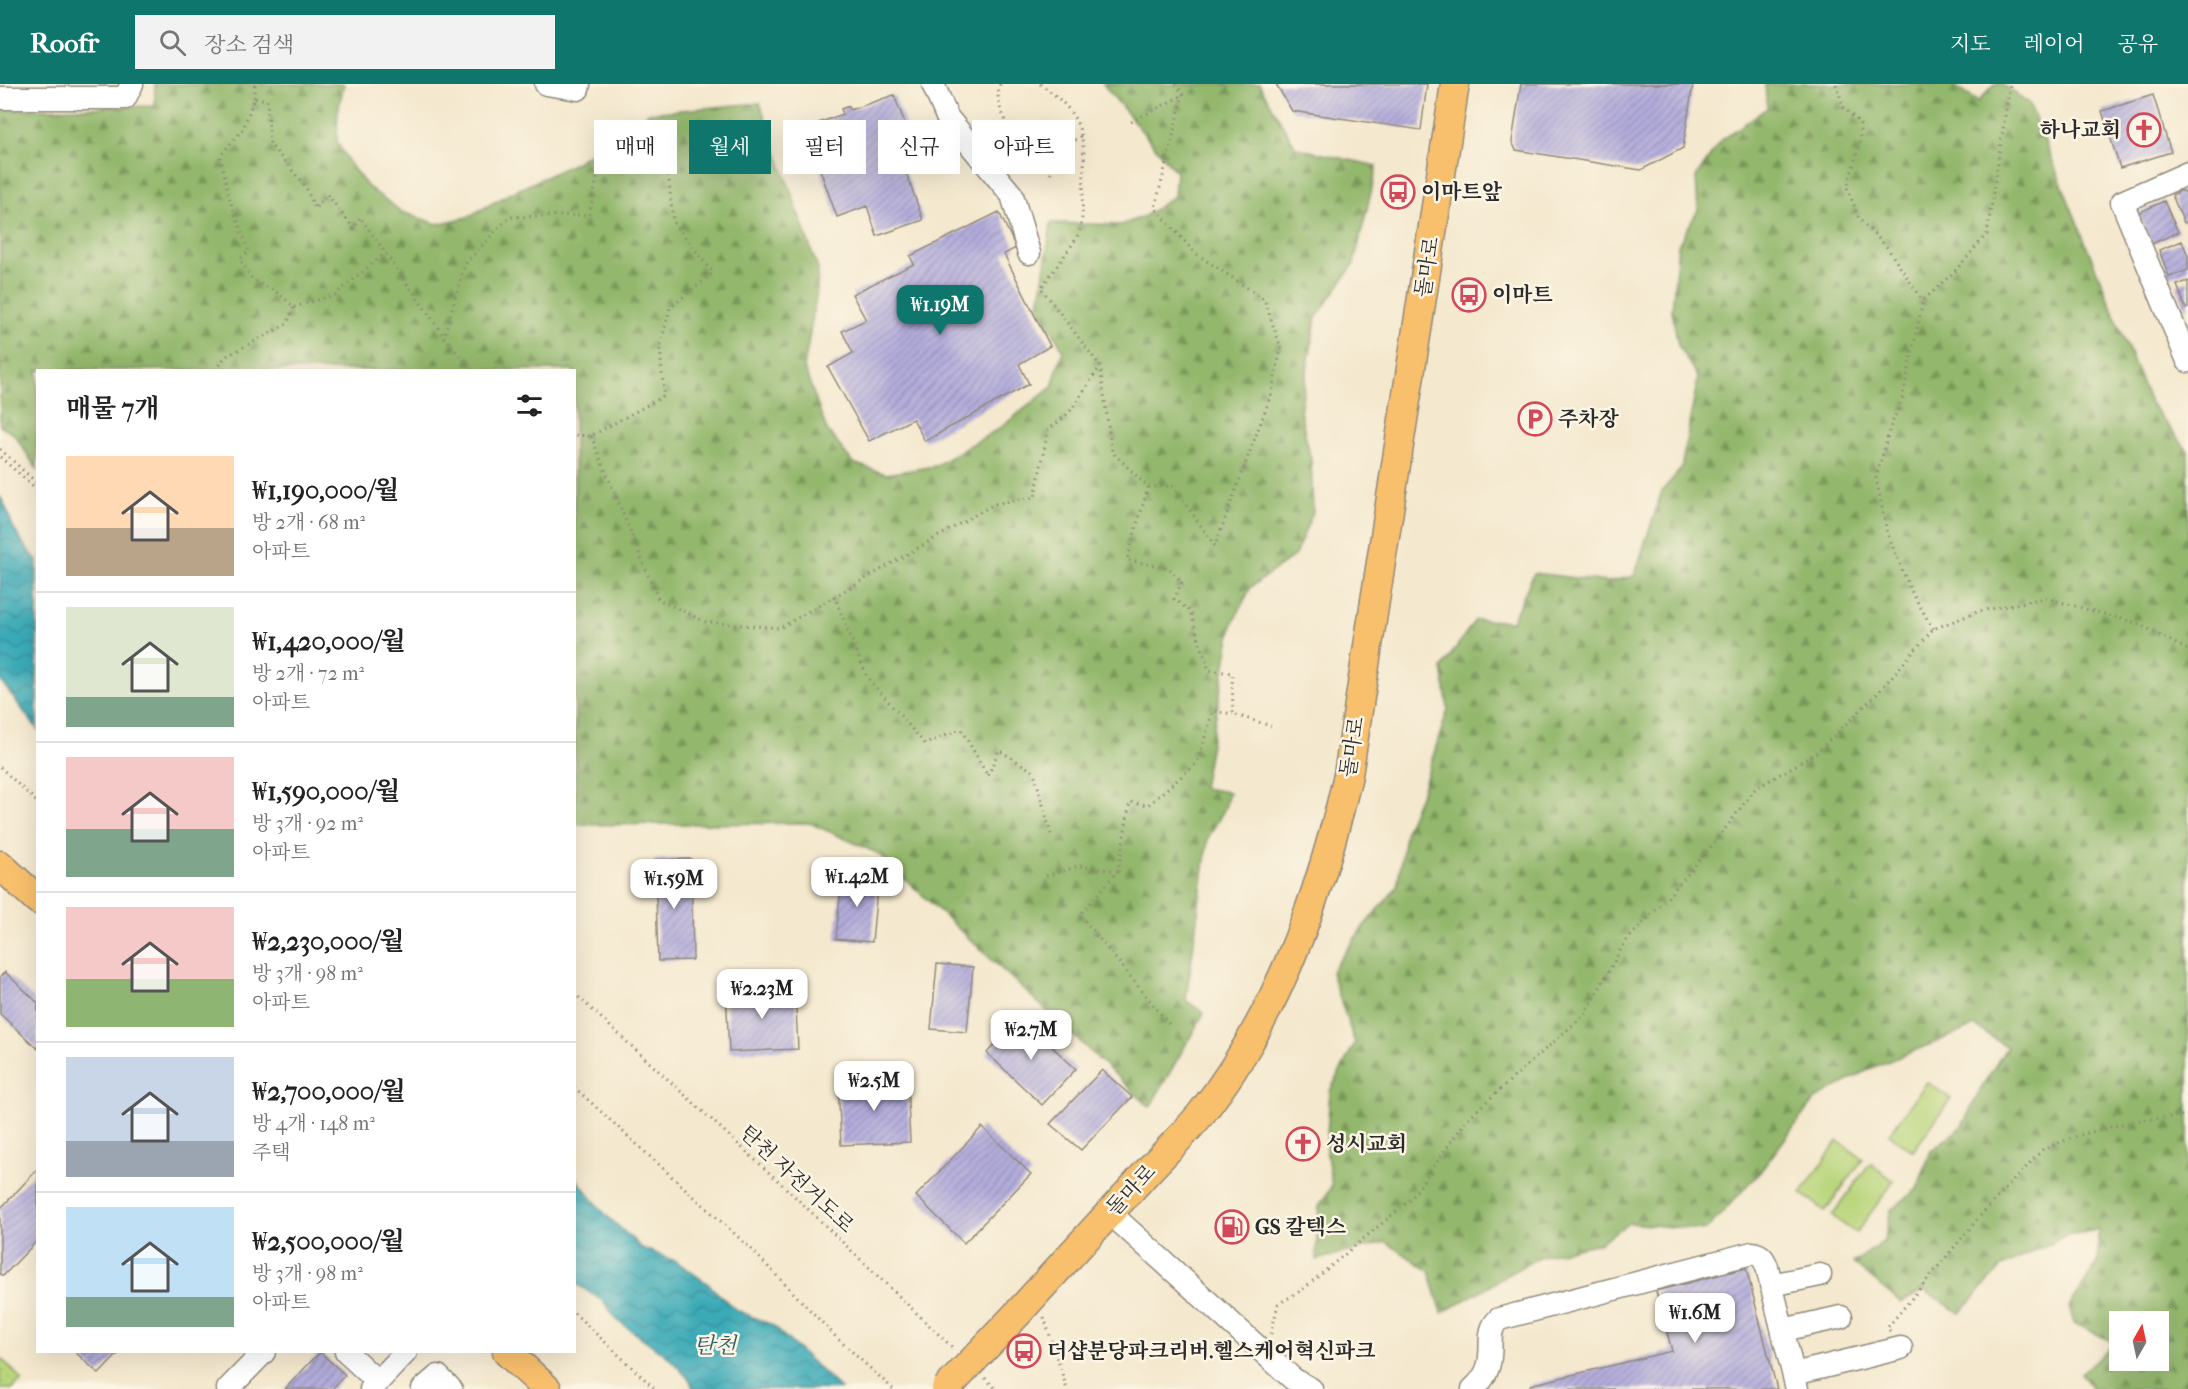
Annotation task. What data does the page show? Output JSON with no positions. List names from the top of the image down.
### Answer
{
  "streets": {
    "main road": ["돌마로"],
    "path": ["탄천 자전거도로"]
  },
  "water": ["탄천"],
  "places": {
    "church": ["하나교회", "성시교회"],
    "bus stop": ["이마트앞", "이마트", "더샵분당파크리버.헬스케어혁신파크"],
    "parking": ["주차장"],
    "fuel station": ["GS 칼텍스"]
  },
  "north": "top",
  "page": {
    "header": "Roofr",
    "search": "장소 검색",
    "nav": ["지도", "레이어", "공유"],
    "chip": [
      "매매",
      "월세",
      "필터",
      "신규",
      "아파트"
    ],
    "price": [
      "₩1.19M",
      "₩1.42M",
      "₩1.59M",
      "₩2.23M",
      "₩2.7M",
      "₩2.5M",
      "₩1.6M"
    ],
    "heading": "매물 7개",
    "list": [
      {
        "name": "₩1,190,000/월",
        "note": "방 2개 · 68 m² · 아파트"
      },
      {
        "name": "₩1,420,000/월",
        "note": "방 2개 · 72 m² · 아파트"
      },
      {
        "name": "₩1,590,000/월",
        "note": "방 3개 · 92 m² · 아파트"
      },
      {
        "name": "₩2,230,000/월",
        "note": "방 3개 · 98 m² · 아파트"
      },
      {
        "name": "₩2,700,000/월",
        "note": "방 4개 · 148 m² · 주택"
      },
      {
        "name": "₩2,500,000/월",
        "note": "방 3개 · 98 m² · 아파트"
      }
    ]
  }
}
